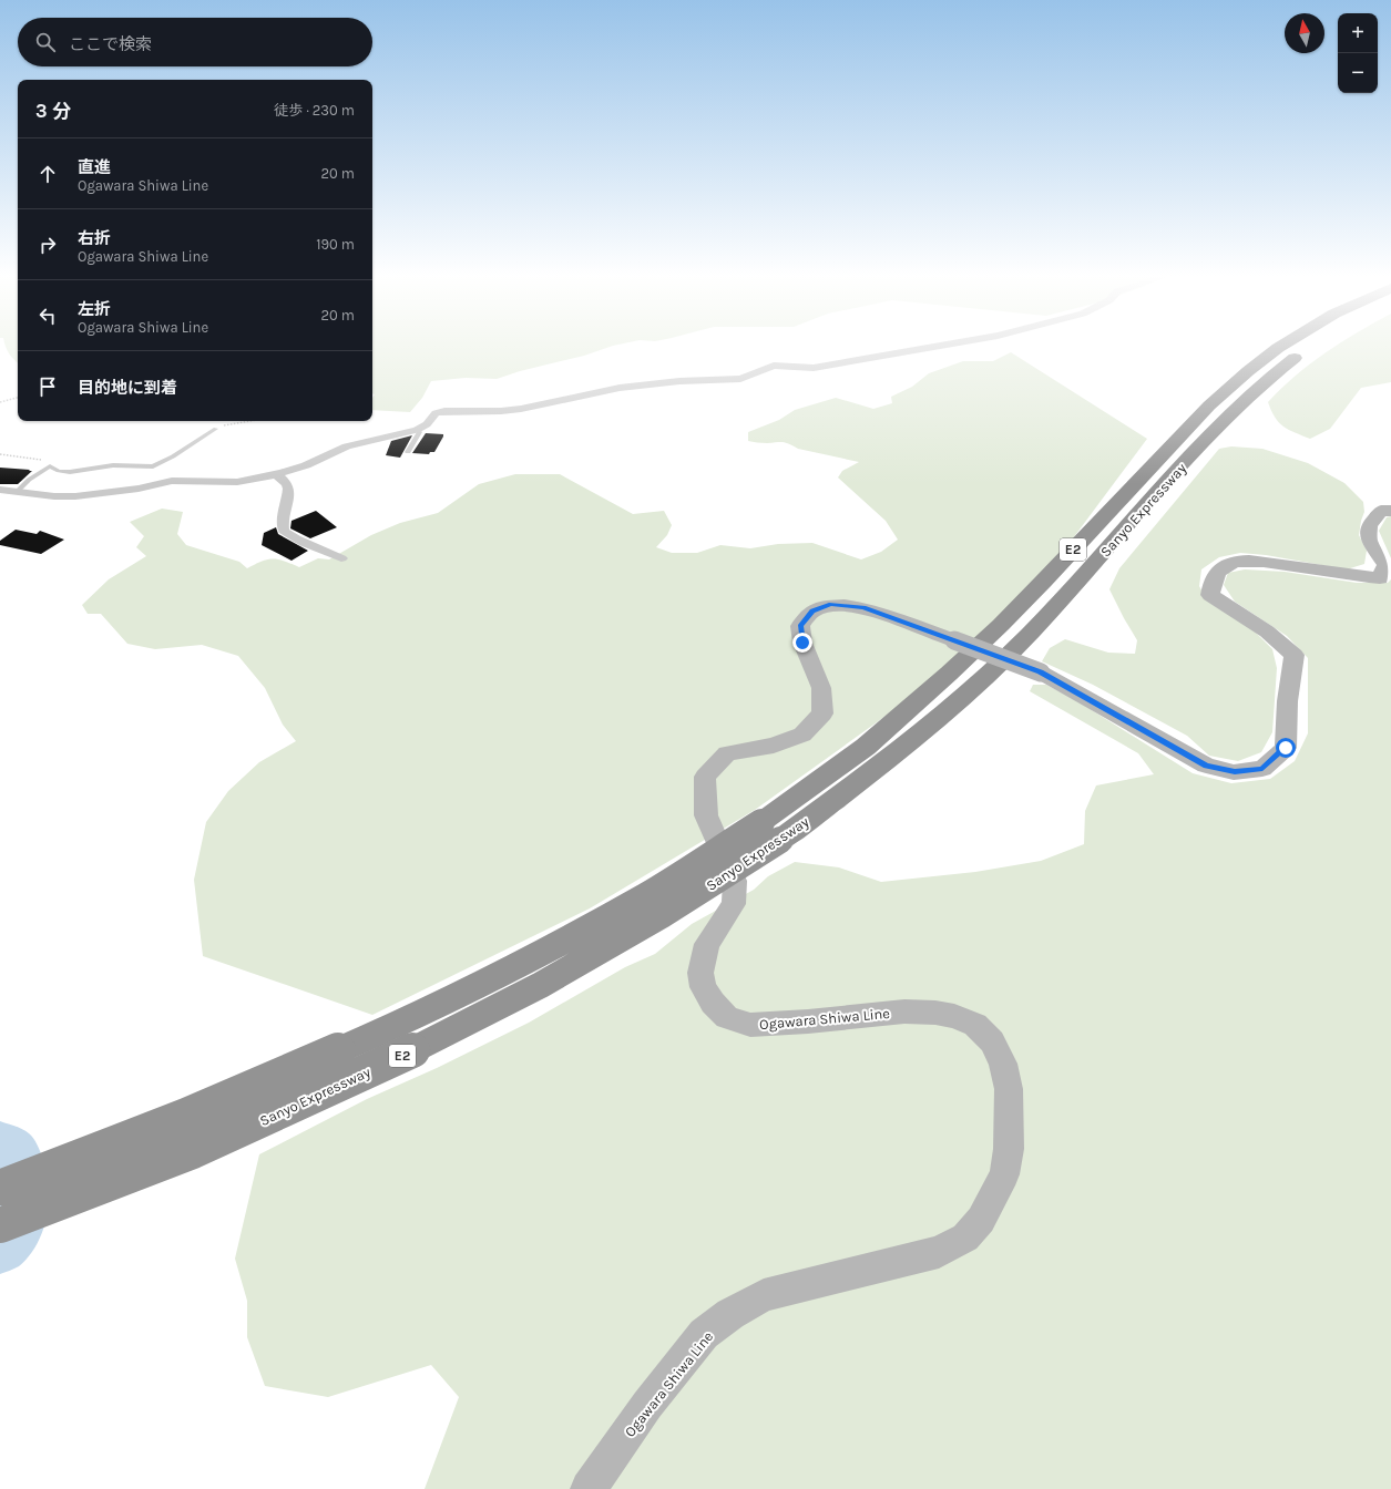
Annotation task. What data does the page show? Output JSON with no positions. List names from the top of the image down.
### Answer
{
  "streets": {
    "highway": ["Sanyo Expressway", "E2"],
    "main road": ["Ogawara Shiwa Line"]
  },
  "north": "top",
  "page": {
    "map_buttons": ["+", "−"],
    "search": "ここで検索",
    "heading": ["3 分", "徒歩 · 230 m"],
    "list": [
      ["直進", "Ogawara Shiwa Line", "20 m"],
      ["右折", "Ogawara Shiwa Line", "190 m"],
      ["左折", "Ogawara Shiwa Line", "20 m"],
      "目的地に到着"
    ]
  }
}
